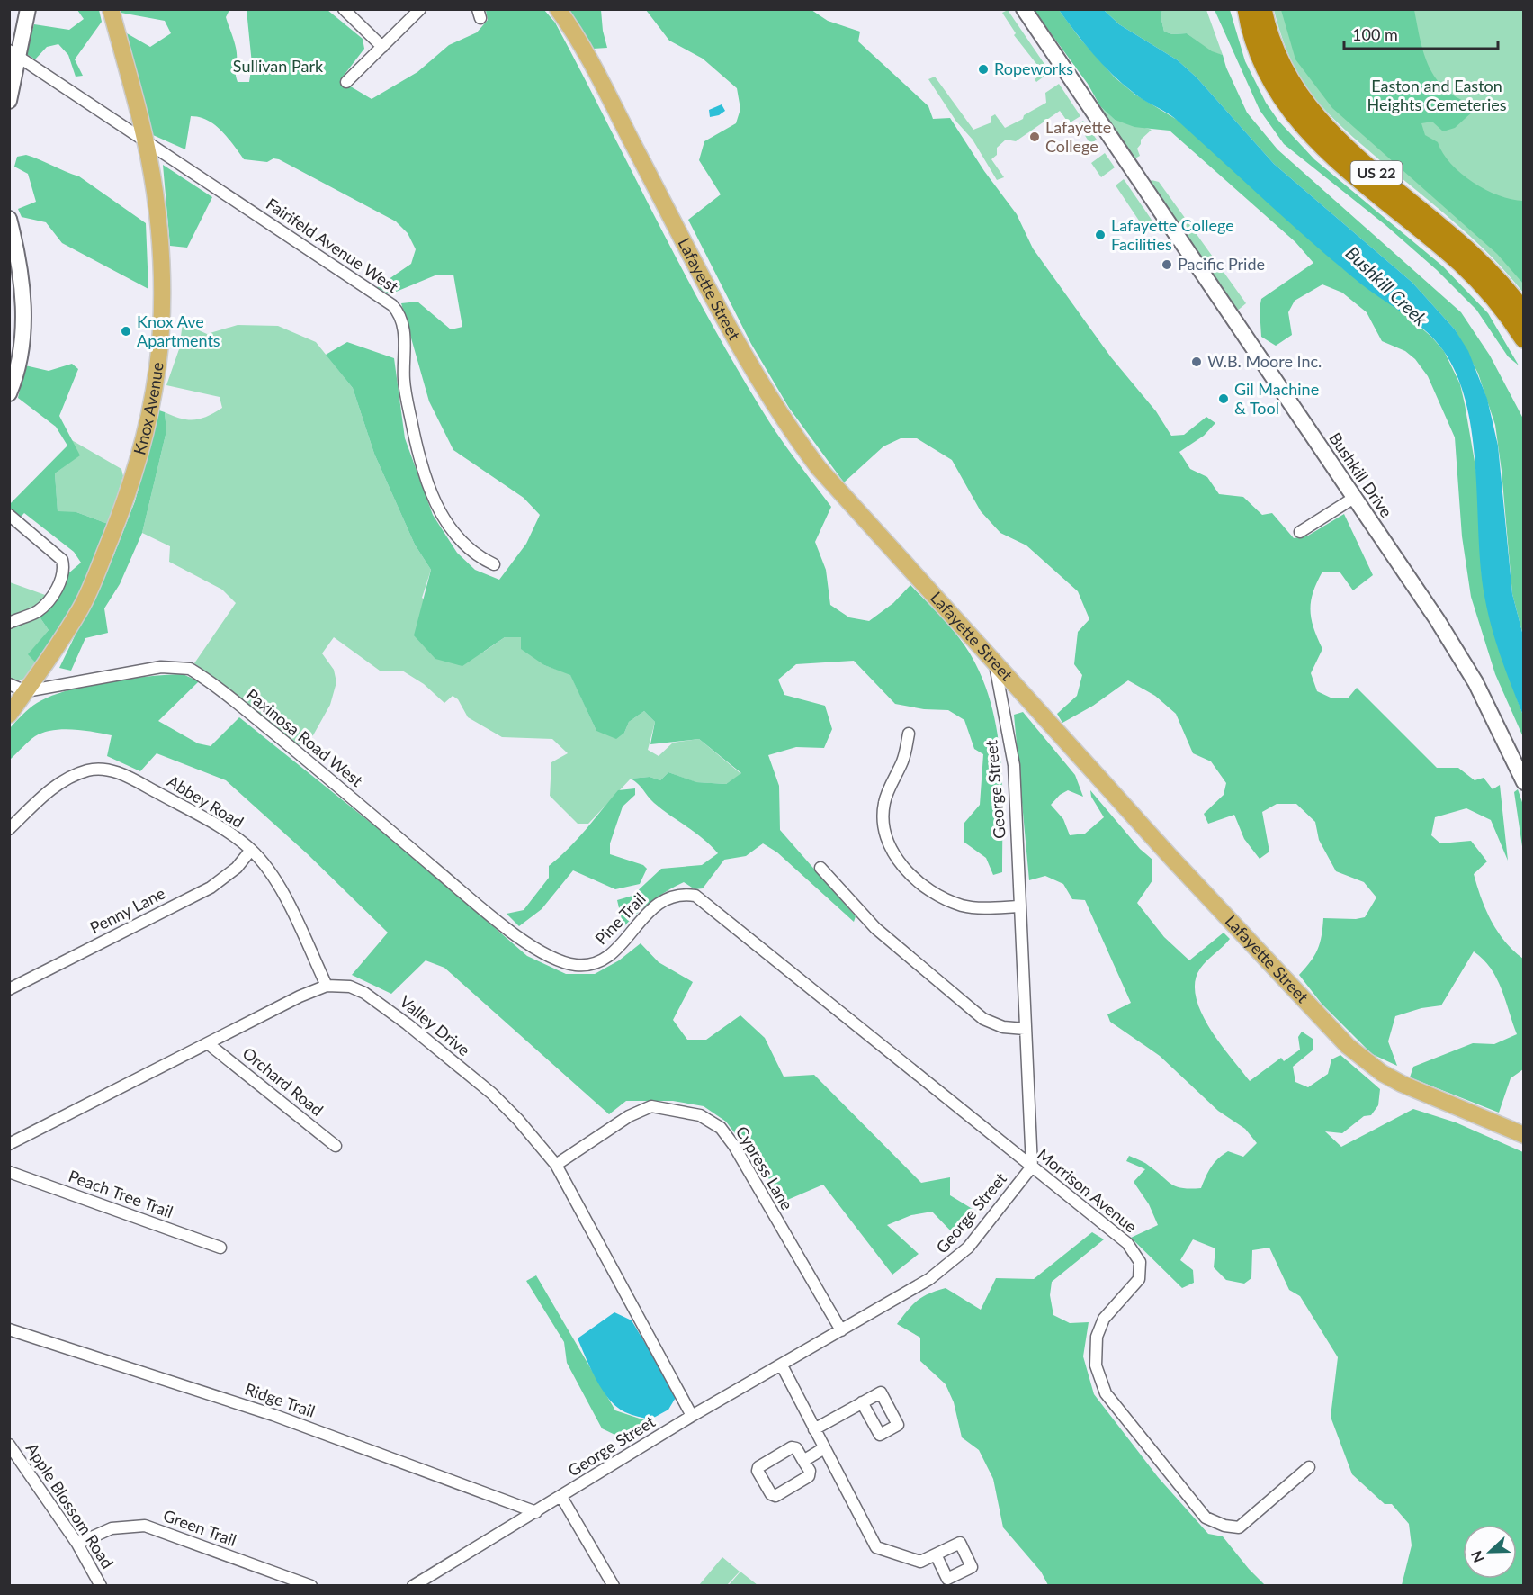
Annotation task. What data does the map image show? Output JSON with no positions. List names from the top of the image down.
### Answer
{
  "streets": {
    "highway": ["US 22"],
    "main road": ["Lafayette Street", "Knox Avenue"],
    "street": [
      "Fairifeld Avenue West",
      "Bushkill Drive",
      "Paxinosa Road West",
      "George Street",
      "Abbey Road",
      "Penny Lane",
      "Pine Trail",
      "Valley Drive",
      "Orchard Road",
      "Cypress Lane",
      "Morrison Avenue",
      "Peach Tree Trail",
      "Ridge Trail",
      "Apple Blossom Road",
      "Green Trail"
    ]
  },
  "crossings": [
    ["Fairifeld Avenue West", "Knox Avenue"],
    ["Lafayette Street", "George Street"],
    ["Knox Avenue", "Paxinosa Road West"],
    ["Paxinosa Road West", "Pine Trail"],
    ["George Street", "Valley Drive"],
    ["George Street", "Cypress Lane"],
    ["George Street", "Morrison Avenue"],
    ["George Street", "Ridge Trail"],
    ["Abbey Road", "Penny Lane"],
    ["Abbey Road", "Valley Drive"],
    ["Pine Trail", "Morrison Avenue"],
    ["Valley Drive", "Orchard Road"],
    ["Valley Drive", "Cypress Lane"],
    ["Apple Blossom Road", "Green Trail"]
  ],
  "water": ["Bushkill Creek"],
  "parks": ["Sullivan Park", "Easton and Easton Heights Cemeteries"],
  "places": [
    "Ropeworks",
    "Lafayette College",
    "Lafayette College Facilities",
    "Pacific Pride",
    "Knox Ave Apartments",
    "W.B. Moore Inc.",
    "Gil Machine & Tool"
  ],
  "scale_bar": "100 m",
  "north": "left"
}
